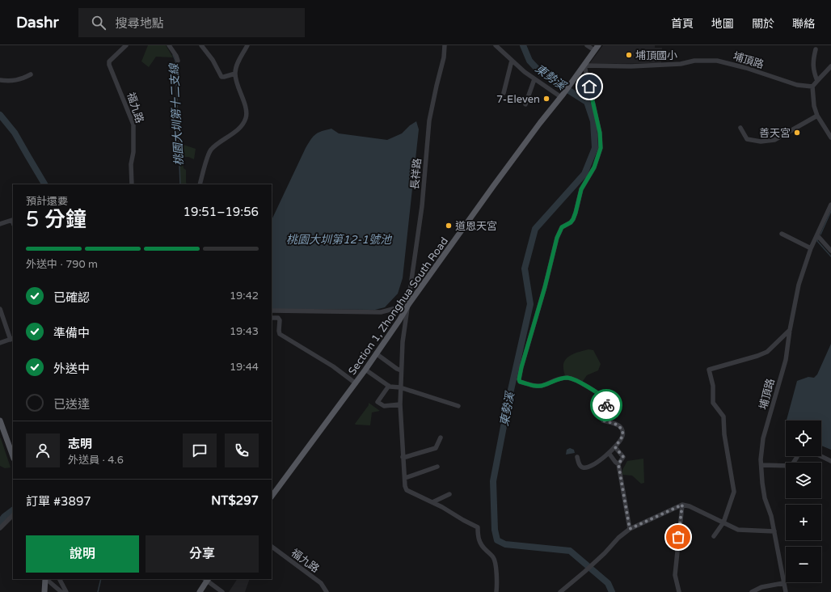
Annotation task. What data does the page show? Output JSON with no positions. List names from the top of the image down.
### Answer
{
  "streets": {
    "main road": ["Section 1, Zhonghua South Road"],
    "street": ["埔頂路", "福九路", "長祥路"]
  },
  "crossings": [
    ["埔頂路", "Section 1, Zhonghua South Road"],
    ["長祥路", "Section 1, Zhonghua South Road"]
  ],
  "water": ["東勢溪", "桃園大圳第十二支線", "桃園大圳第12-1號池"],
  "places": [
    "埔頂國小",
    "7-Eleven",
    "善天宮",
    "道恩天宮"
  ],
  "page": {
    "header": "Dashr",
    "search": "搜尋地點",
    "nav": [
      "首頁",
      "地圖",
      "關於",
      "聯絡"
    ],
    "heading": ["5 分鐘", "預計還要", "19:51–19:56"],
    "panel": [
      "志明",
      "外送員 · 4.6",
      "訂單 #3897",
      "NT$297"
    ],
    "bar": "外送中 · 790 m",
    "list": [
      ["已確認", "19:42"],
      ["準備中", "19:43"],
      ["外送中", "19:44"],
      "已送達"
    ],
    "map_buttons": ["+", "−"],
    "buttons": ["說明", "分享"]
  }
}
